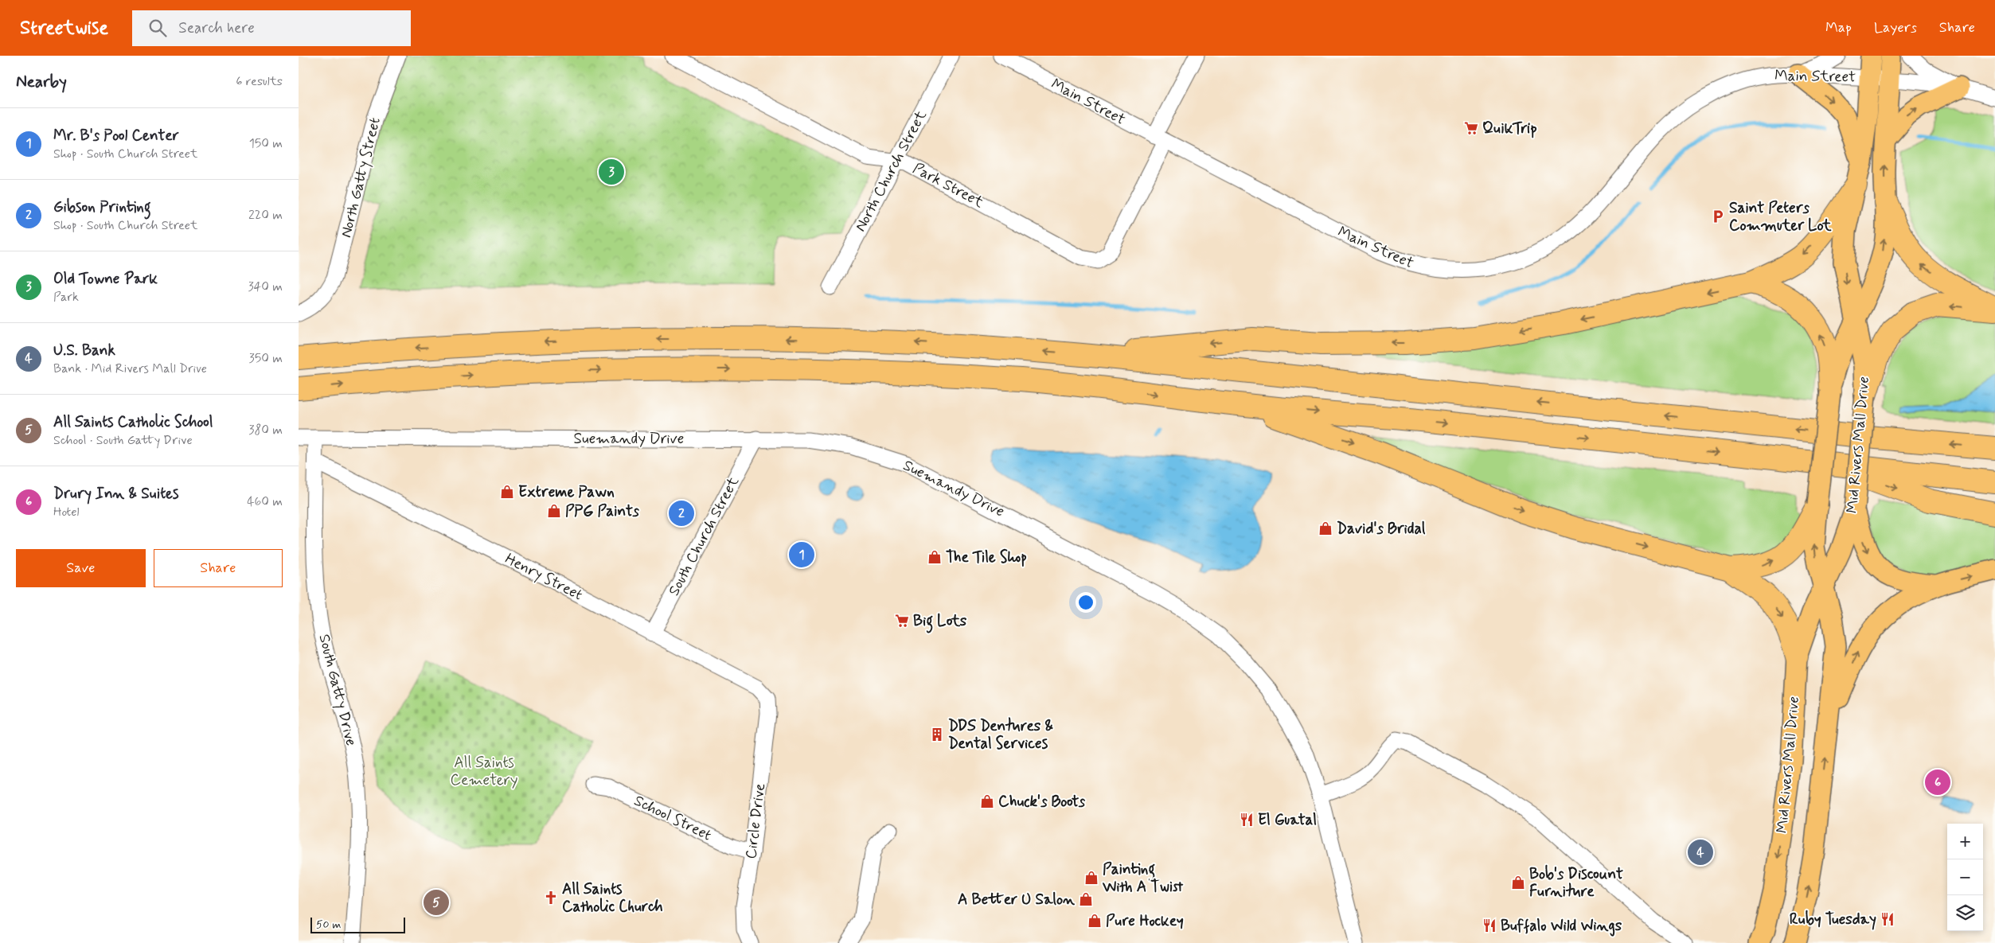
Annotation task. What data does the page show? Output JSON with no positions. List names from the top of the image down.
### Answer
{
  "streets": {
    "main road": ["Mid Rivers Mall Drive"],
    "street": [
      "Main Street",
      "North Church Street",
      "North Gatty Street",
      "Park Street",
      "Suemandy Drive",
      "South Church Street",
      "Henry Street",
      "South Gatty Drive",
      "School Street",
      "Circle Drive"
    ]
  },
  "crossings": [
    ["Main Street", "Park Street"],
    ["Main Street", "Mid Rivers Mall Drive"],
    ["North Church Street", "Park Street"],
    ["Suemandy Drive", "South Church Street"],
    ["Suemandy Drive", "South Gatty Drive"],
    ["South Church Street", "Henry Street"],
    ["Henry Street", "South Gatty Drive"],
    ["Henry Street", "Circle Drive"],
    ["School Street", "Circle Drive"]
  ],
  "parks": ["All Saints Cemetery"],
  "places": {
    "supermarket": ["QuikTrip", "Big Lots"],
    "parking": ["Saint Peters Commuter Lot"],
    "shop": [
      "Extreme Pawn",
      "PPG Paints",
      "David's Bridal",
      "The Tile Shop",
      "Chuck's Boots",
      "Painting With A Twist",
      "Bob's Discount Furniture",
      "A Better U Salon",
      "Pure Hockey"
    ],
    "building": ["DDS Dentures & Dental Services"],
    "restaurant": ["El Guatal", "Ruby Tuesday", "Buffalo Wild Wings"],
    "church": ["All Saints Catholic Church"]
  },
  "scale_bar": "50 m",
  "page": {
    "header": "Streetwise",
    "search": "Search here",
    "nav": ["Map", "Layers", "Share"],
    "heading": ["Nearby", "6 results"],
    "list": [
      {
        "mark": "1",
        "name": "Mr. B's Pool Center",
        "note": "Shop · South Church Street",
        "value": "150 m"
      },
      {
        "mark": "2",
        "name": "Gibson Printing",
        "note": "Shop · South Church Street",
        "value": "220 m"
      },
      {
        "mark": "3",
        "name": "Old Towne Park",
        "note": "Park",
        "value": "340 m"
      },
      {
        "mark": "4",
        "name": "U.S. Bank",
        "note": "Bank · Mid Rivers Mall Drive",
        "value": "350 m"
      },
      {
        "mark": "5",
        "name": "All Saints Catholic School",
        "note": "School · South Gatty Drive",
        "value": "380 m"
      },
      {
        "mark": "6",
        "name": "Drury Inn & Suites",
        "note": "Hotel",
        "value": "460 m"
      }
    ],
    "pins": [
      "3",
      "2",
      "1",
      "6",
      "4",
      "5"
    ],
    "buttons": ["Save", "Share"],
    "map_buttons": ["+", "−"],
    "scale": "50 m"
  }
}
